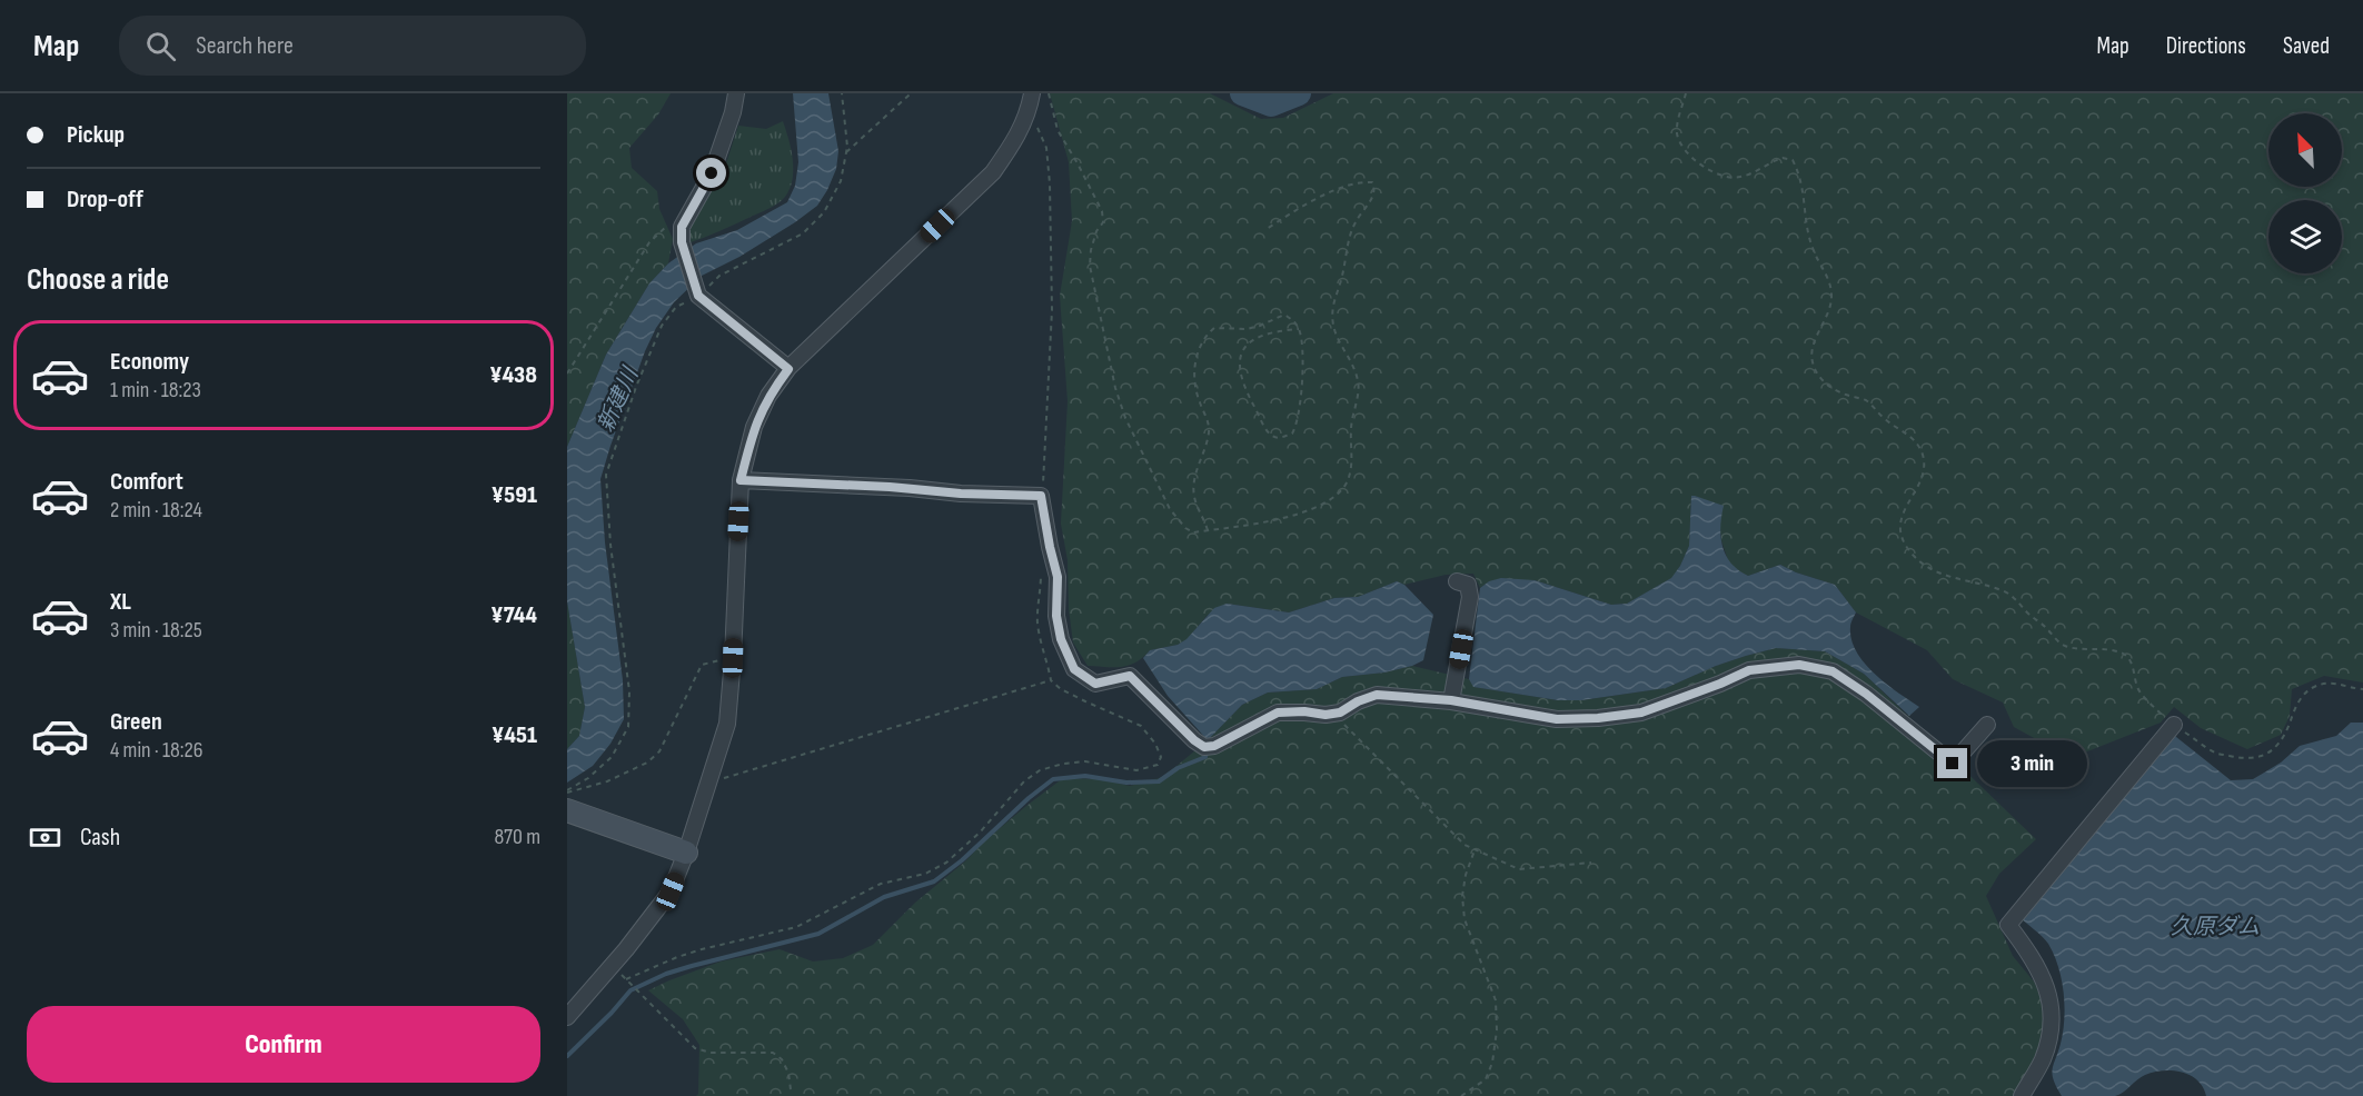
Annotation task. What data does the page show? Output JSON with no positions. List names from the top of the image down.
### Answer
{
  "water": ["新建川", "久原ダム"],
  "north": "top left",
  "page": {
    "header": "Map",
    "search": "Search here",
    "nav": ["Map", "Directions", "Saved"],
    "banner": ["Pickup", "Drop-off"],
    "heading": "Choose a ride",
    "list": [
      {
        "name": "Economy",
        "note": "1 min · 18:23",
        "value": "¥438"
      },
      {
        "name": "Comfort",
        "note": "2 min · 18:24",
        "value": "¥591"
      },
      {
        "name": "XL",
        "note": "3 min · 18:25",
        "value": "¥744"
      },
      {
        "name": "Green",
        "note": "4 min · 18:26",
        "value": "¥451"
      }
    ],
    "bubble": "3 min",
    "pay": ["Cash", "870 m"],
    "buttons": "Confirm"
  }
}
